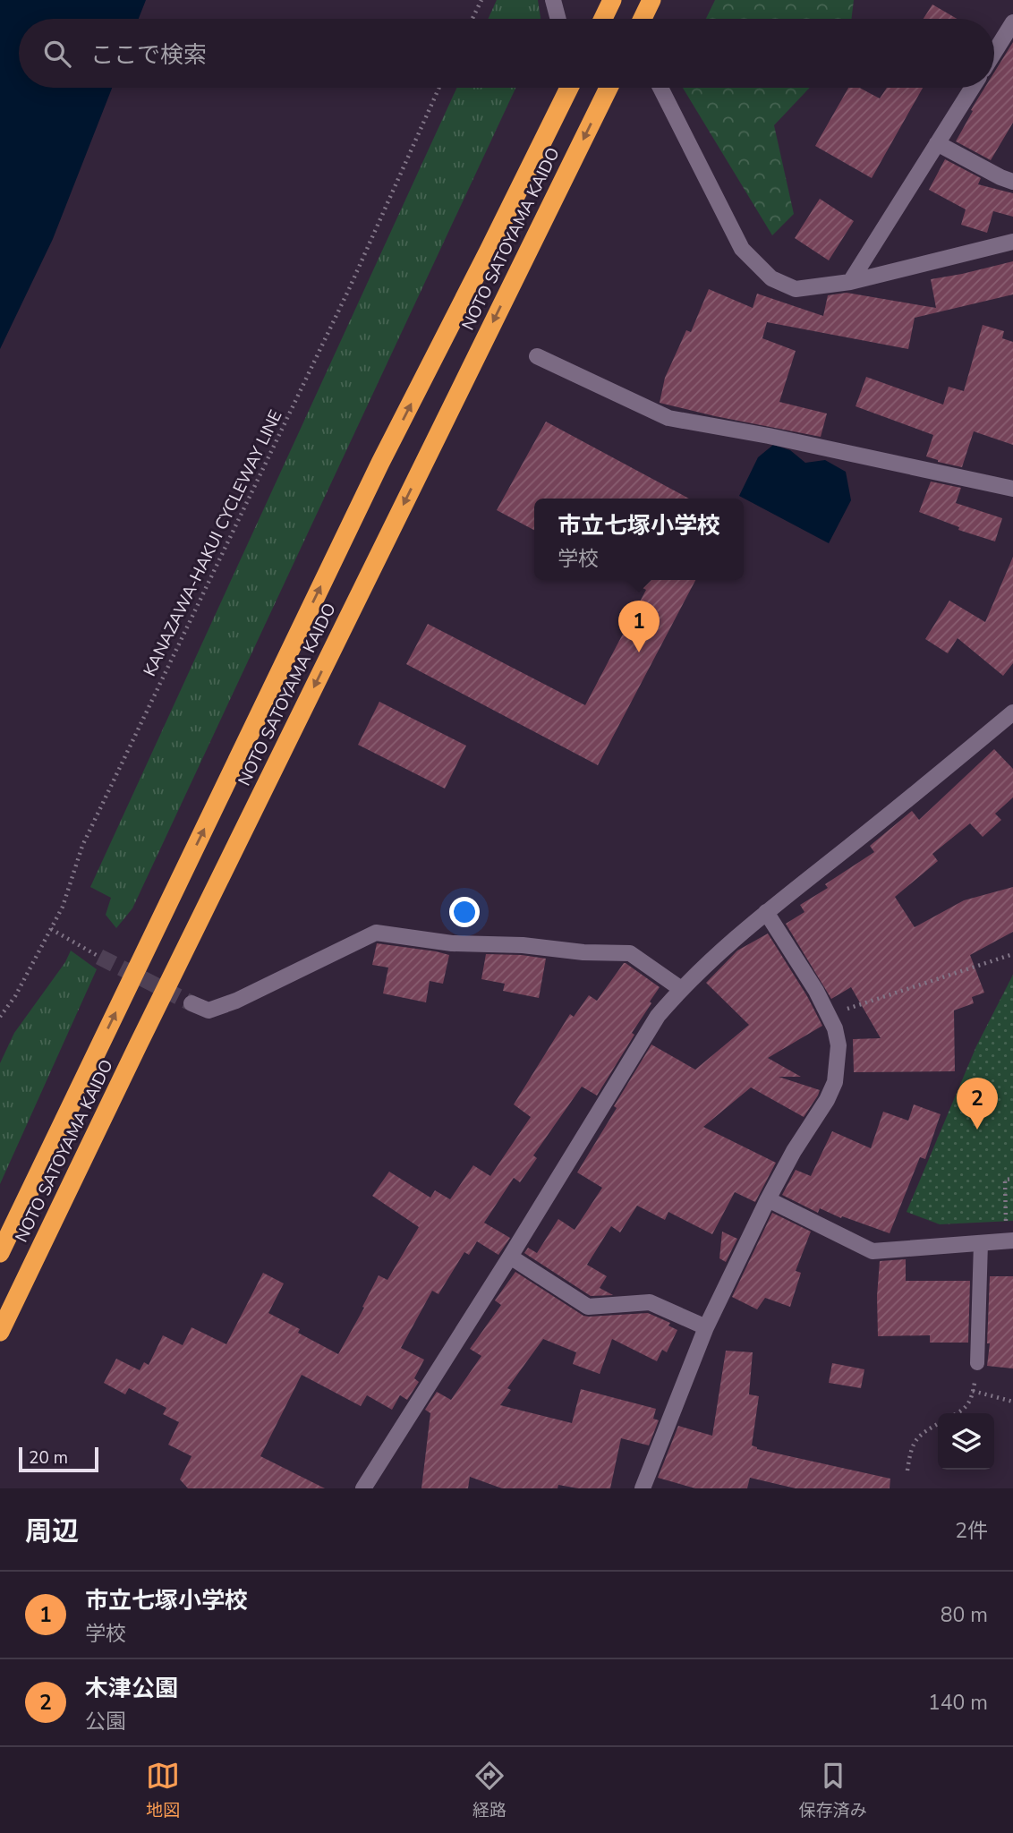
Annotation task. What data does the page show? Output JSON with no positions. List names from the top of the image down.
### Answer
{
  "streets": {
    "highway": ["NOTO SATOYAMA KAIDO"],
    "path": ["KANAZAWA-HAKUI CYCLEWAY LINE"]
  },
  "scale_bar": "20 m",
  "page": {
    "search": "ここで検索",
    "popup": ["市立七塚小学校", "学校"],
    "pins": ["1", "2"],
    "scale": "20 m",
    "heading": ["周辺", "2件"],
    "list": [
      {
        "mark": "1",
        "name": "市立七塚小学校",
        "note": "学校",
        "value": "80 m"
      },
      {
        "mark": "2",
        "name": "木津公園",
        "note": "公園",
        "value": "140 m"
      }
    ],
    "nav": ["地図", "経路", "保存済み"]
  }
}
